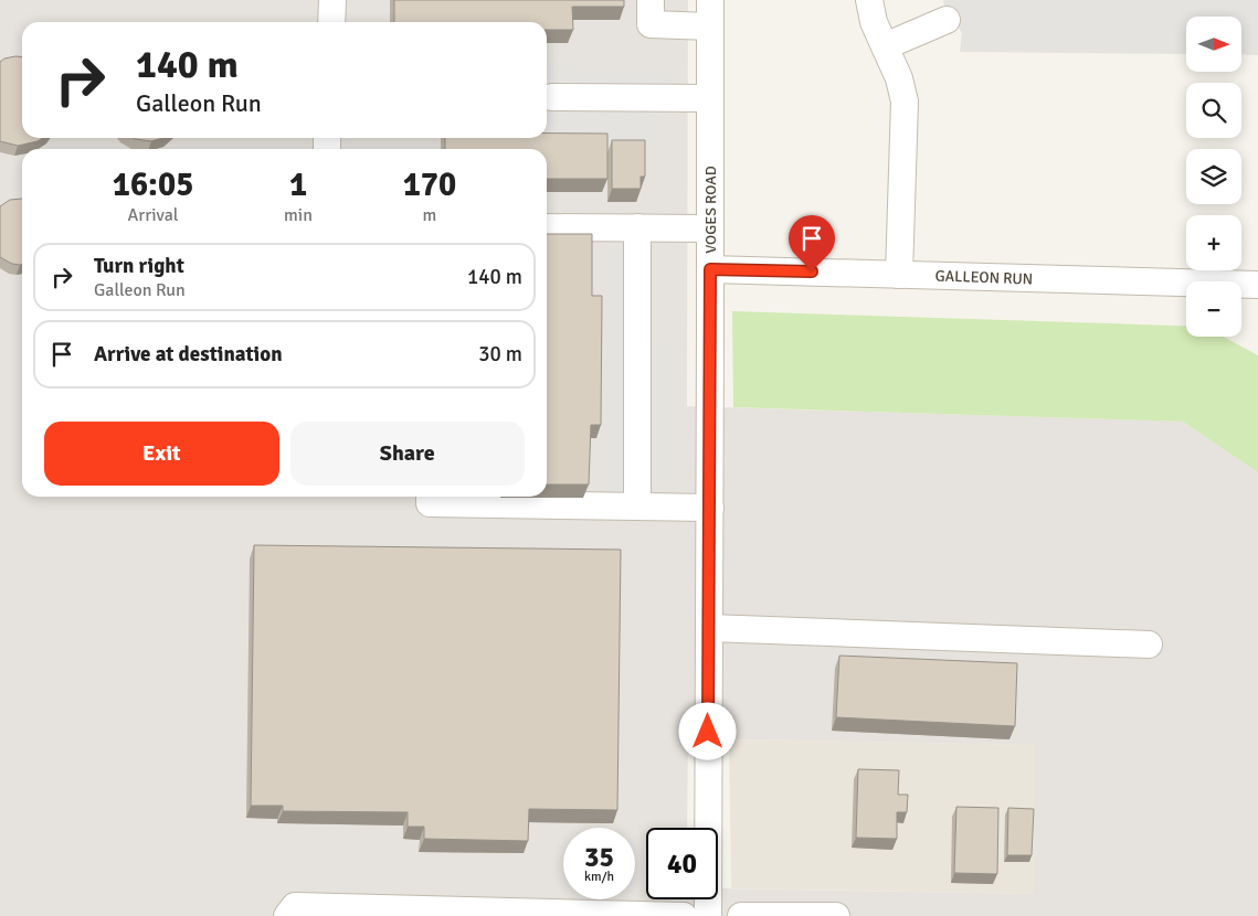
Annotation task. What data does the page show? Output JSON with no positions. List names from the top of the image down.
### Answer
{
  "streets": {
    "street": ["VOGES ROAD", "GALLEON RUN"]
  },
  "crossings": [
    ["VOGES ROAD", "GALLEON RUN"]
  ],
  "north": "right",
  "page": {
    "map_buttons": ["+", "−"],
    "turn": ["140 m", "Galleon Run"],
    "eta": [
      "16:05",
      "Arrival",
      "1",
      "min",
      "170",
      "m"
    ],
    "list": [
      {
        "name": "Turn right",
        "note": "Galleon Run",
        "value": "140 m"
      },
      {
        "name": "Arrive at destination",
        "value": "30 m"
      }
    ],
    "buttons": ["Exit", "Share"],
    "speed": "35 km/h",
    "limit": "40"
  }
}
